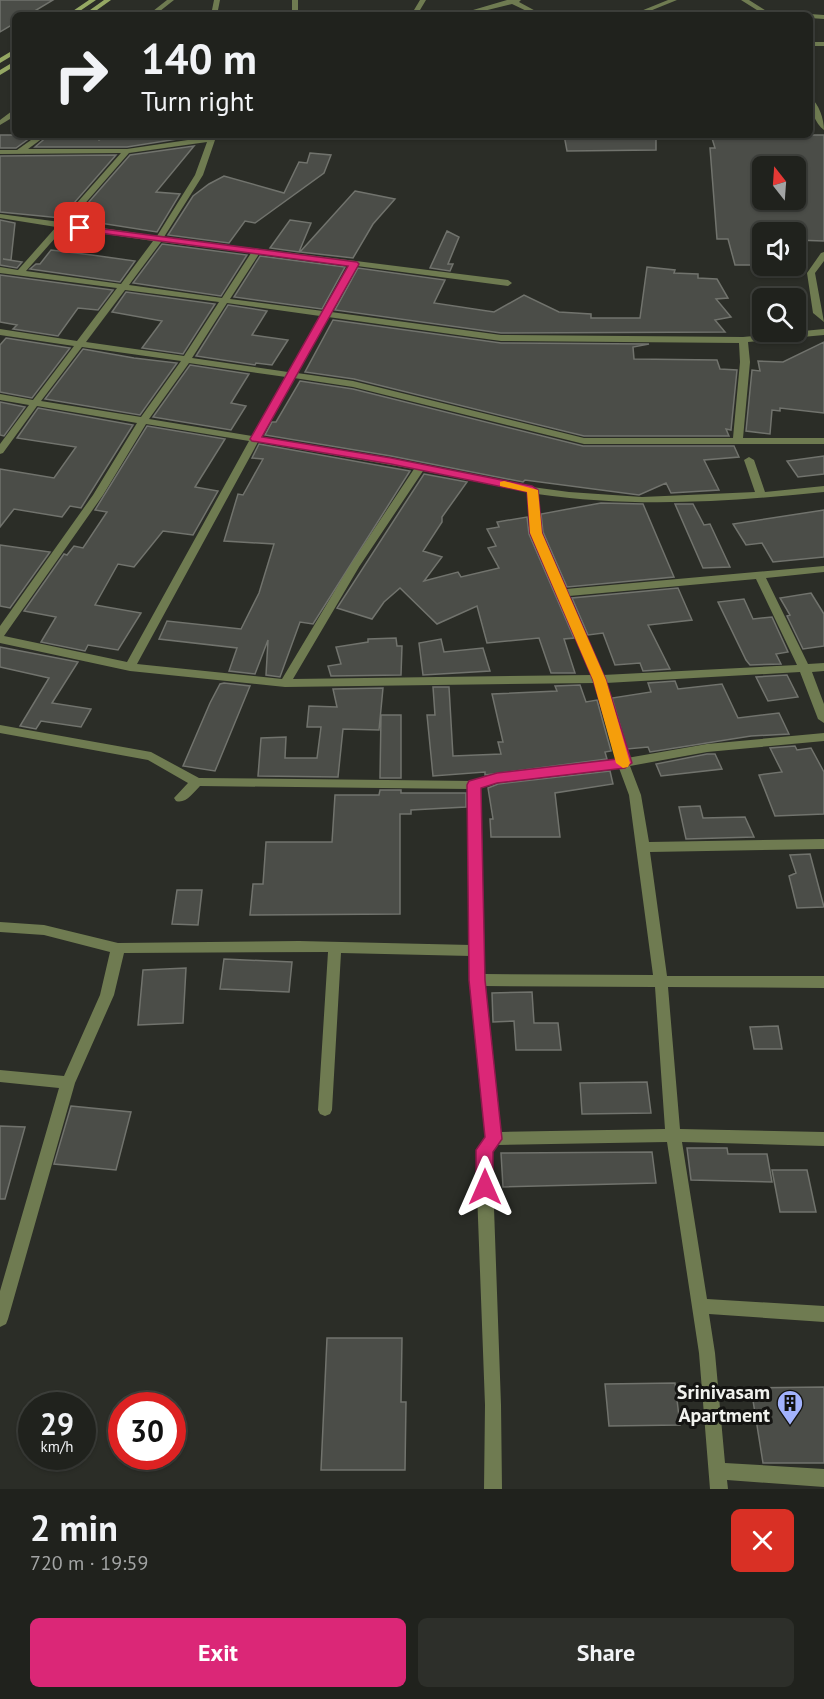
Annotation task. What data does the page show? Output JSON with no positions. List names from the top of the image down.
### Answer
{
  "places": {
    "building": ["Srinivasam Apartment"]
  },
  "north": "top",
  "page": {
    "turn": ["140 m", "Turn right"],
    "speed": "29 km/h",
    "limit": "30",
    "heading": ["2 min", "720 m · 19:59"],
    "buttons": ["Exit", "Share"]
  }
}
